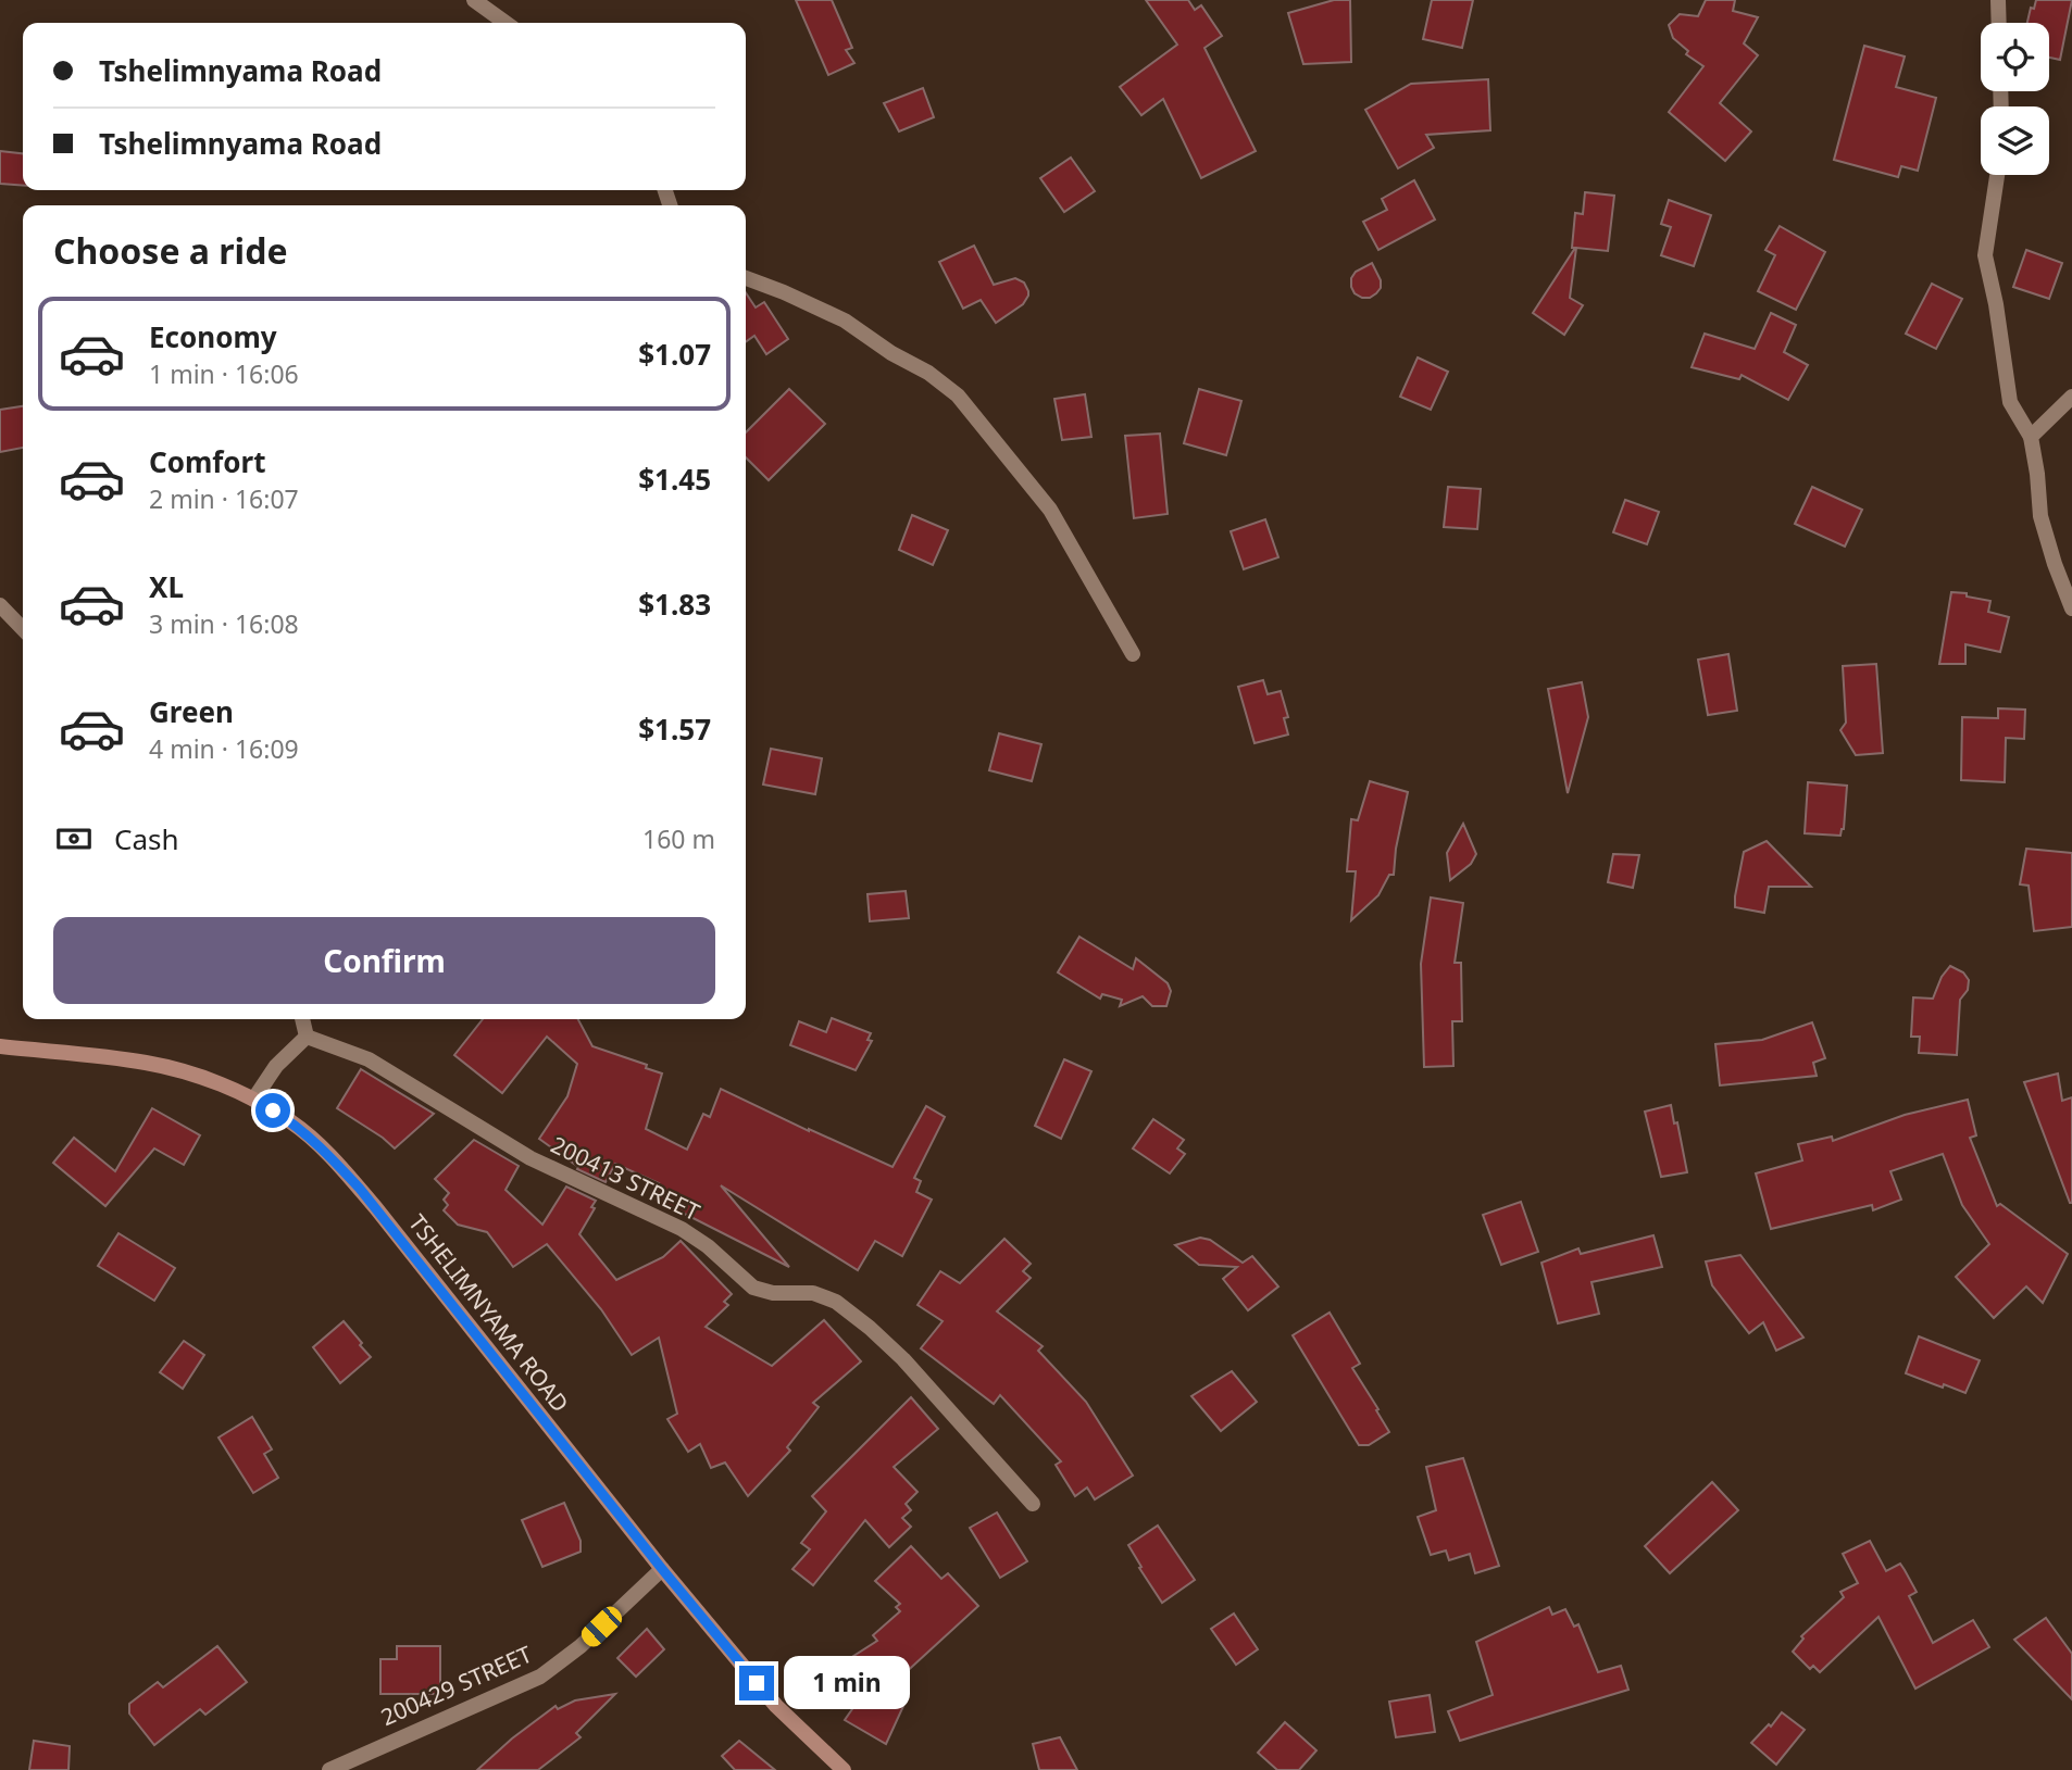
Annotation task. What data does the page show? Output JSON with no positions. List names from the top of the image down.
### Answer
{
  "streets": {
    "street": ["200413 STREET", "TSHELIMNYAMA ROAD", "200429 STREET"]
  },
  "crossings": [
    ["TSHELIMNYAMA ROAD", "200429 STREET"]
  ],
  "page": {
    "banner": ["Tshelimnyama Road", "Tshelimnyama Road"],
    "heading": "Choose a ride",
    "list": [
      {
        "name": "Economy",
        "note": "1 min · 16:06",
        "value": "$1.07"
      },
      {
        "name": "Comfort",
        "note": "2 min · 16:07",
        "value": "$1.45"
      },
      {
        "name": "XL",
        "note": "3 min · 16:08",
        "value": "$1.83"
      },
      {
        "name": "Green",
        "note": "4 min · 16:09",
        "value": "$1.57"
      }
    ],
    "pay": ["Cash", "160 m"],
    "buttons": "Confirm",
    "bubble": "1 min"
  }
}
